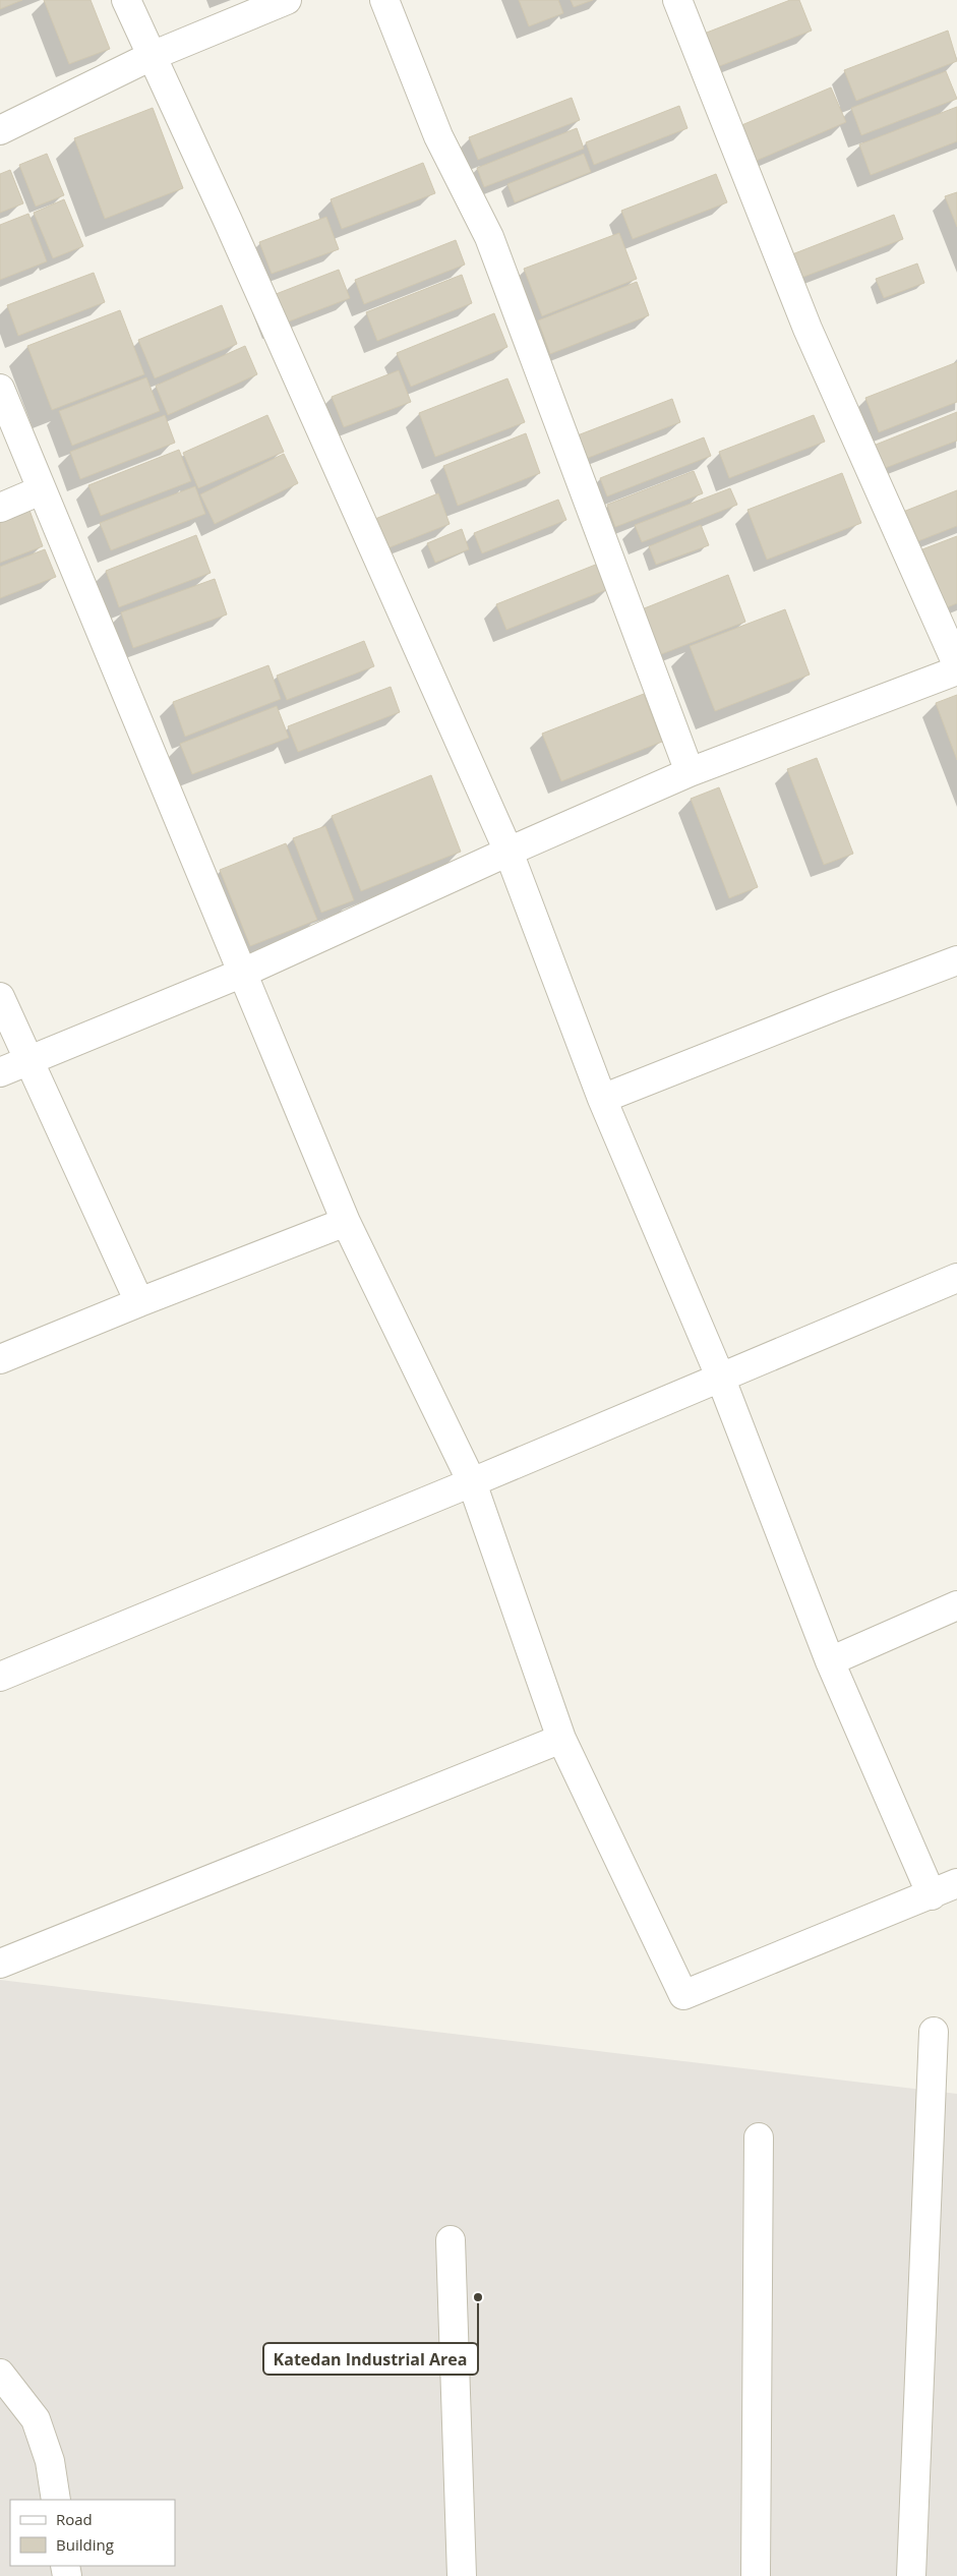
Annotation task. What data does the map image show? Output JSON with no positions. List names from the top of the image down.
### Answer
{
  "places": ["Katedan Industrial Area"],
  "legend": ["Road", "Building"]
}
